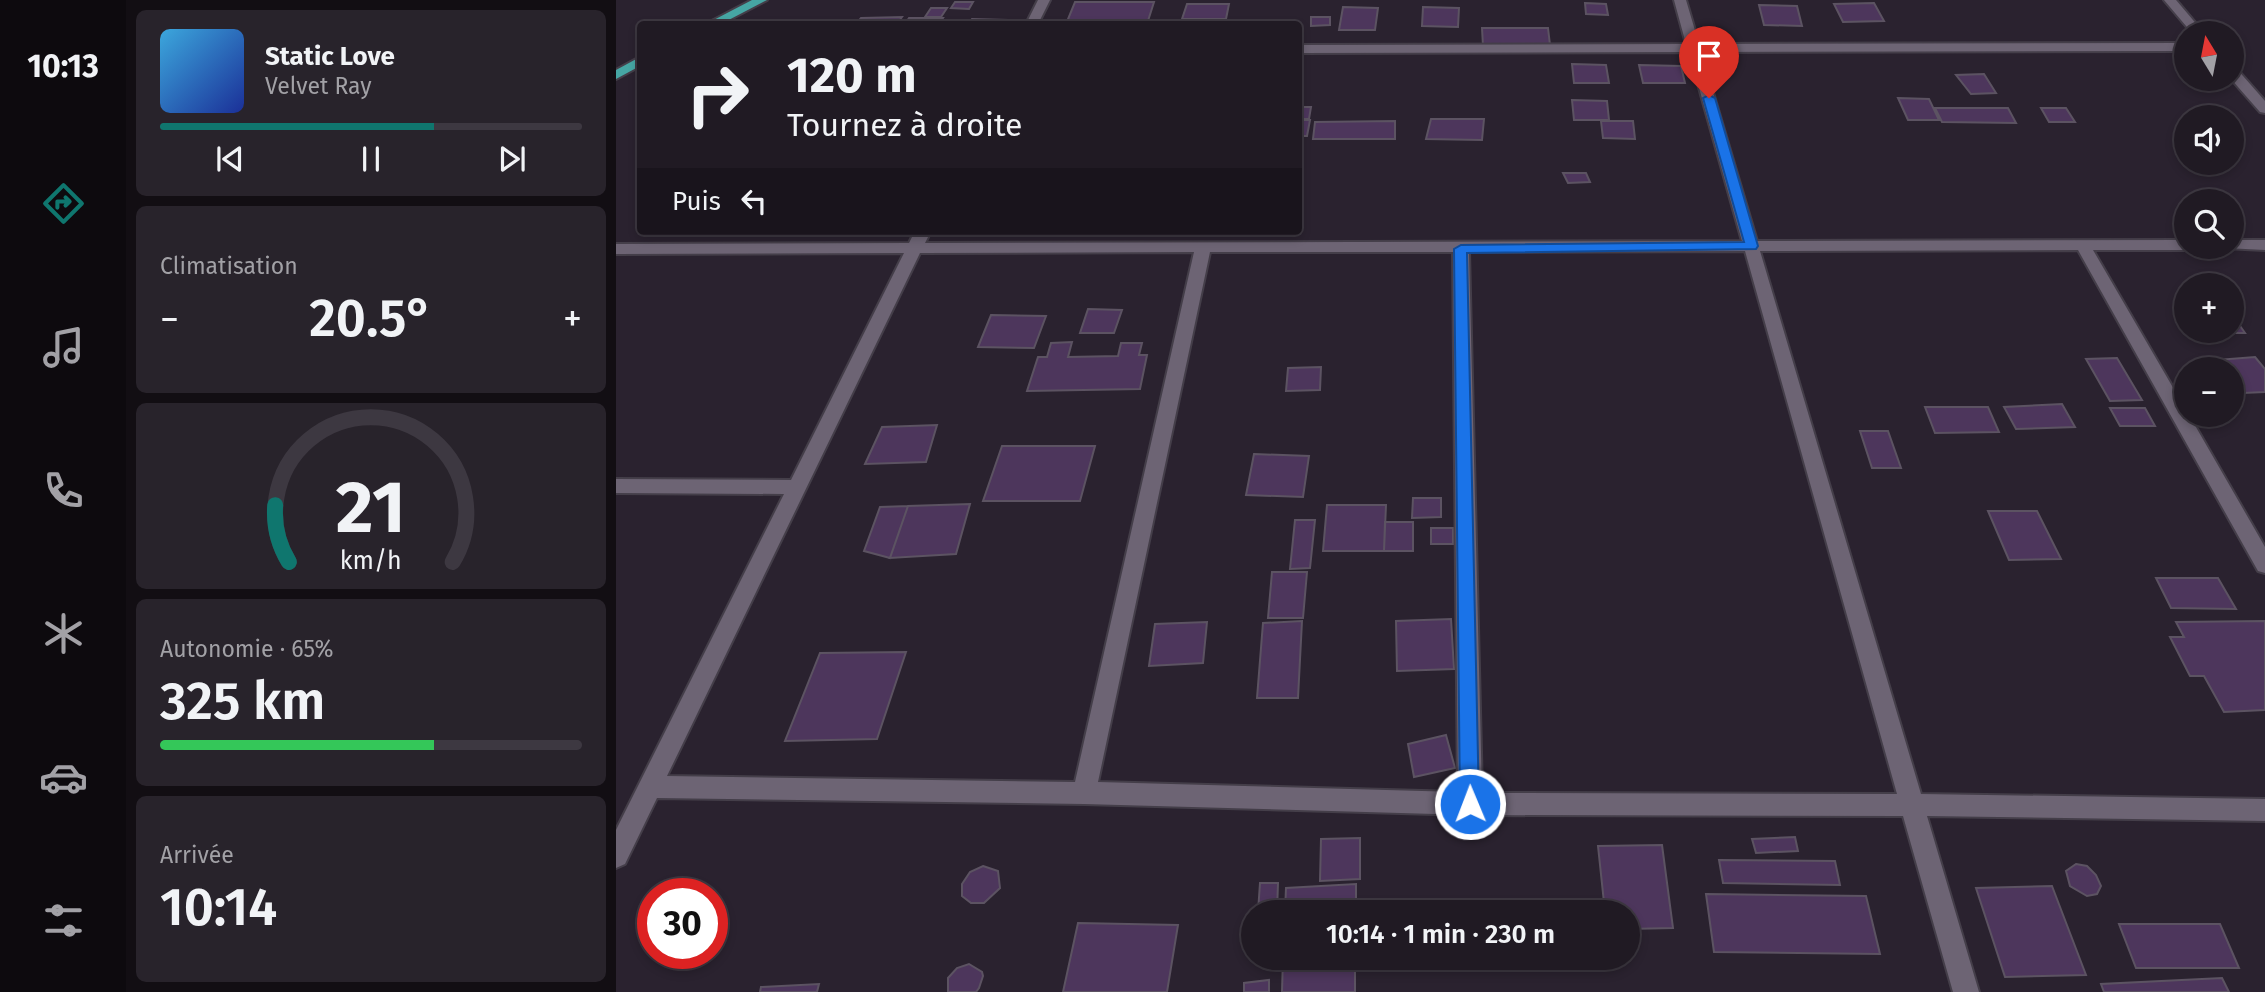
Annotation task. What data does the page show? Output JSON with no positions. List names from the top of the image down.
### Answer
{
  "north": "top",
  "page": {
    "tabs": "10:13",
    "map_buttons": ["+", "−"],
    "turn": ["120 m", "Tournez à droite"],
    "song": ["Static Love", "Velvet Ray"],
    "then": "Puis",
    "tile": [
      "Climatisation",
      ["Autonomie · 65%", "325 km"],
      ["Arrivée", "10:14"]
    ],
    "heat": ["−", "20.5°", "+"],
    "limit": "30",
    "trip": "10:14 · 1 min · 230 m",
    "gauge": ["21", "km/h"]
  }
}
